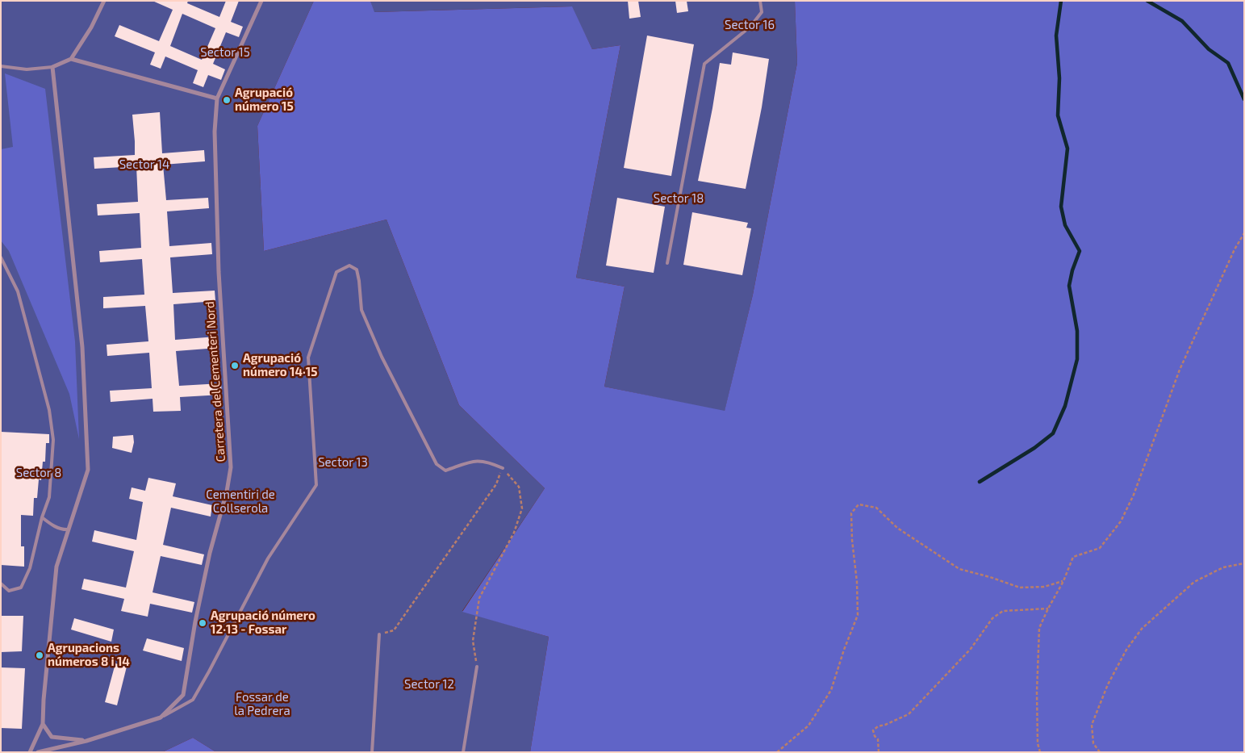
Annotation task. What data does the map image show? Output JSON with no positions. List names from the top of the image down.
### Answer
{
  "streets": {
    "street": ["Carretera del Cementeri Nord"]
  },
  "parks": [
    "Sector 16",
    "Sector 15",
    "Sector 14",
    "Sector 18",
    "Sector 13",
    "Sector 8",
    "Cementiri de Collserola",
    "Sector 12",
    "Fossar de la Pedrera"
  ],
  "places": [
    "Agrupació número 15",
    "Agrupació número 14·15",
    "Agrupació número 12·13 - Fossar",
    "Agrupacions números 8 i 14"
  ]
}
